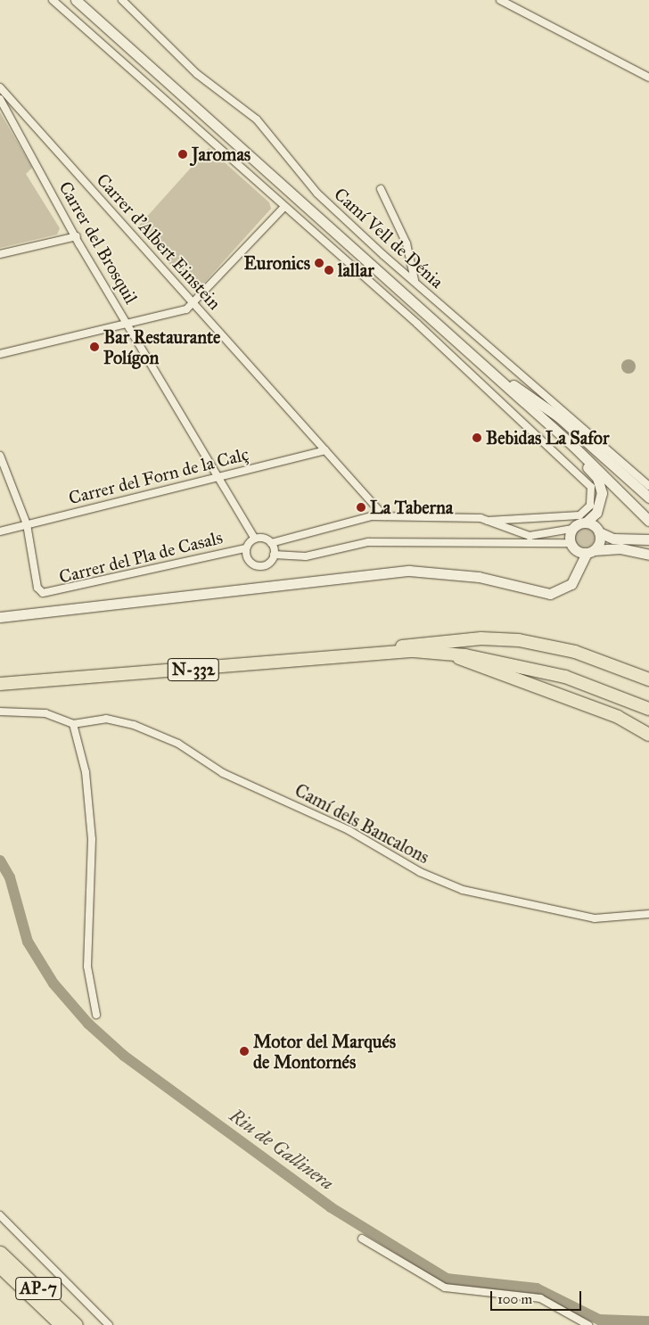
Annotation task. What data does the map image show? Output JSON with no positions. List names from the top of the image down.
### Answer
{
  "streets": {
    "highway": ["N-332", "AP-7"],
    "street": [
      "Camí Vell de Dénia",
      "Carrer d'Albert Einstein",
      "Carrer del Brosquil",
      "Carrer del Forn de la Calç",
      "Carrer del Pla de Casals",
      "Camí dels Bancalons"
    ]
  },
  "crossings": [
    ["Carrer d'Albert Einstein", "Carrer del Forn de la Calç"],
    ["Carrer del Brosquil", "Carrer del Forn de la Calç"],
    ["Carrer del Brosquil", "Carrer del Pla de Casals"],
    ["Carrer del Forn de la Calç", "Carrer del Pla de Casals"]
  ],
  "water": ["Riu de Gallinera"],
  "places": [
    "Jaromas",
    "Euronics",
    "lallar",
    "Bar Restaurante Polígon",
    "Bebidas La Safor",
    "La Taberna",
    "Motor del Marqués de Montornés"
  ],
  "scale_bar": "100 m"
}
